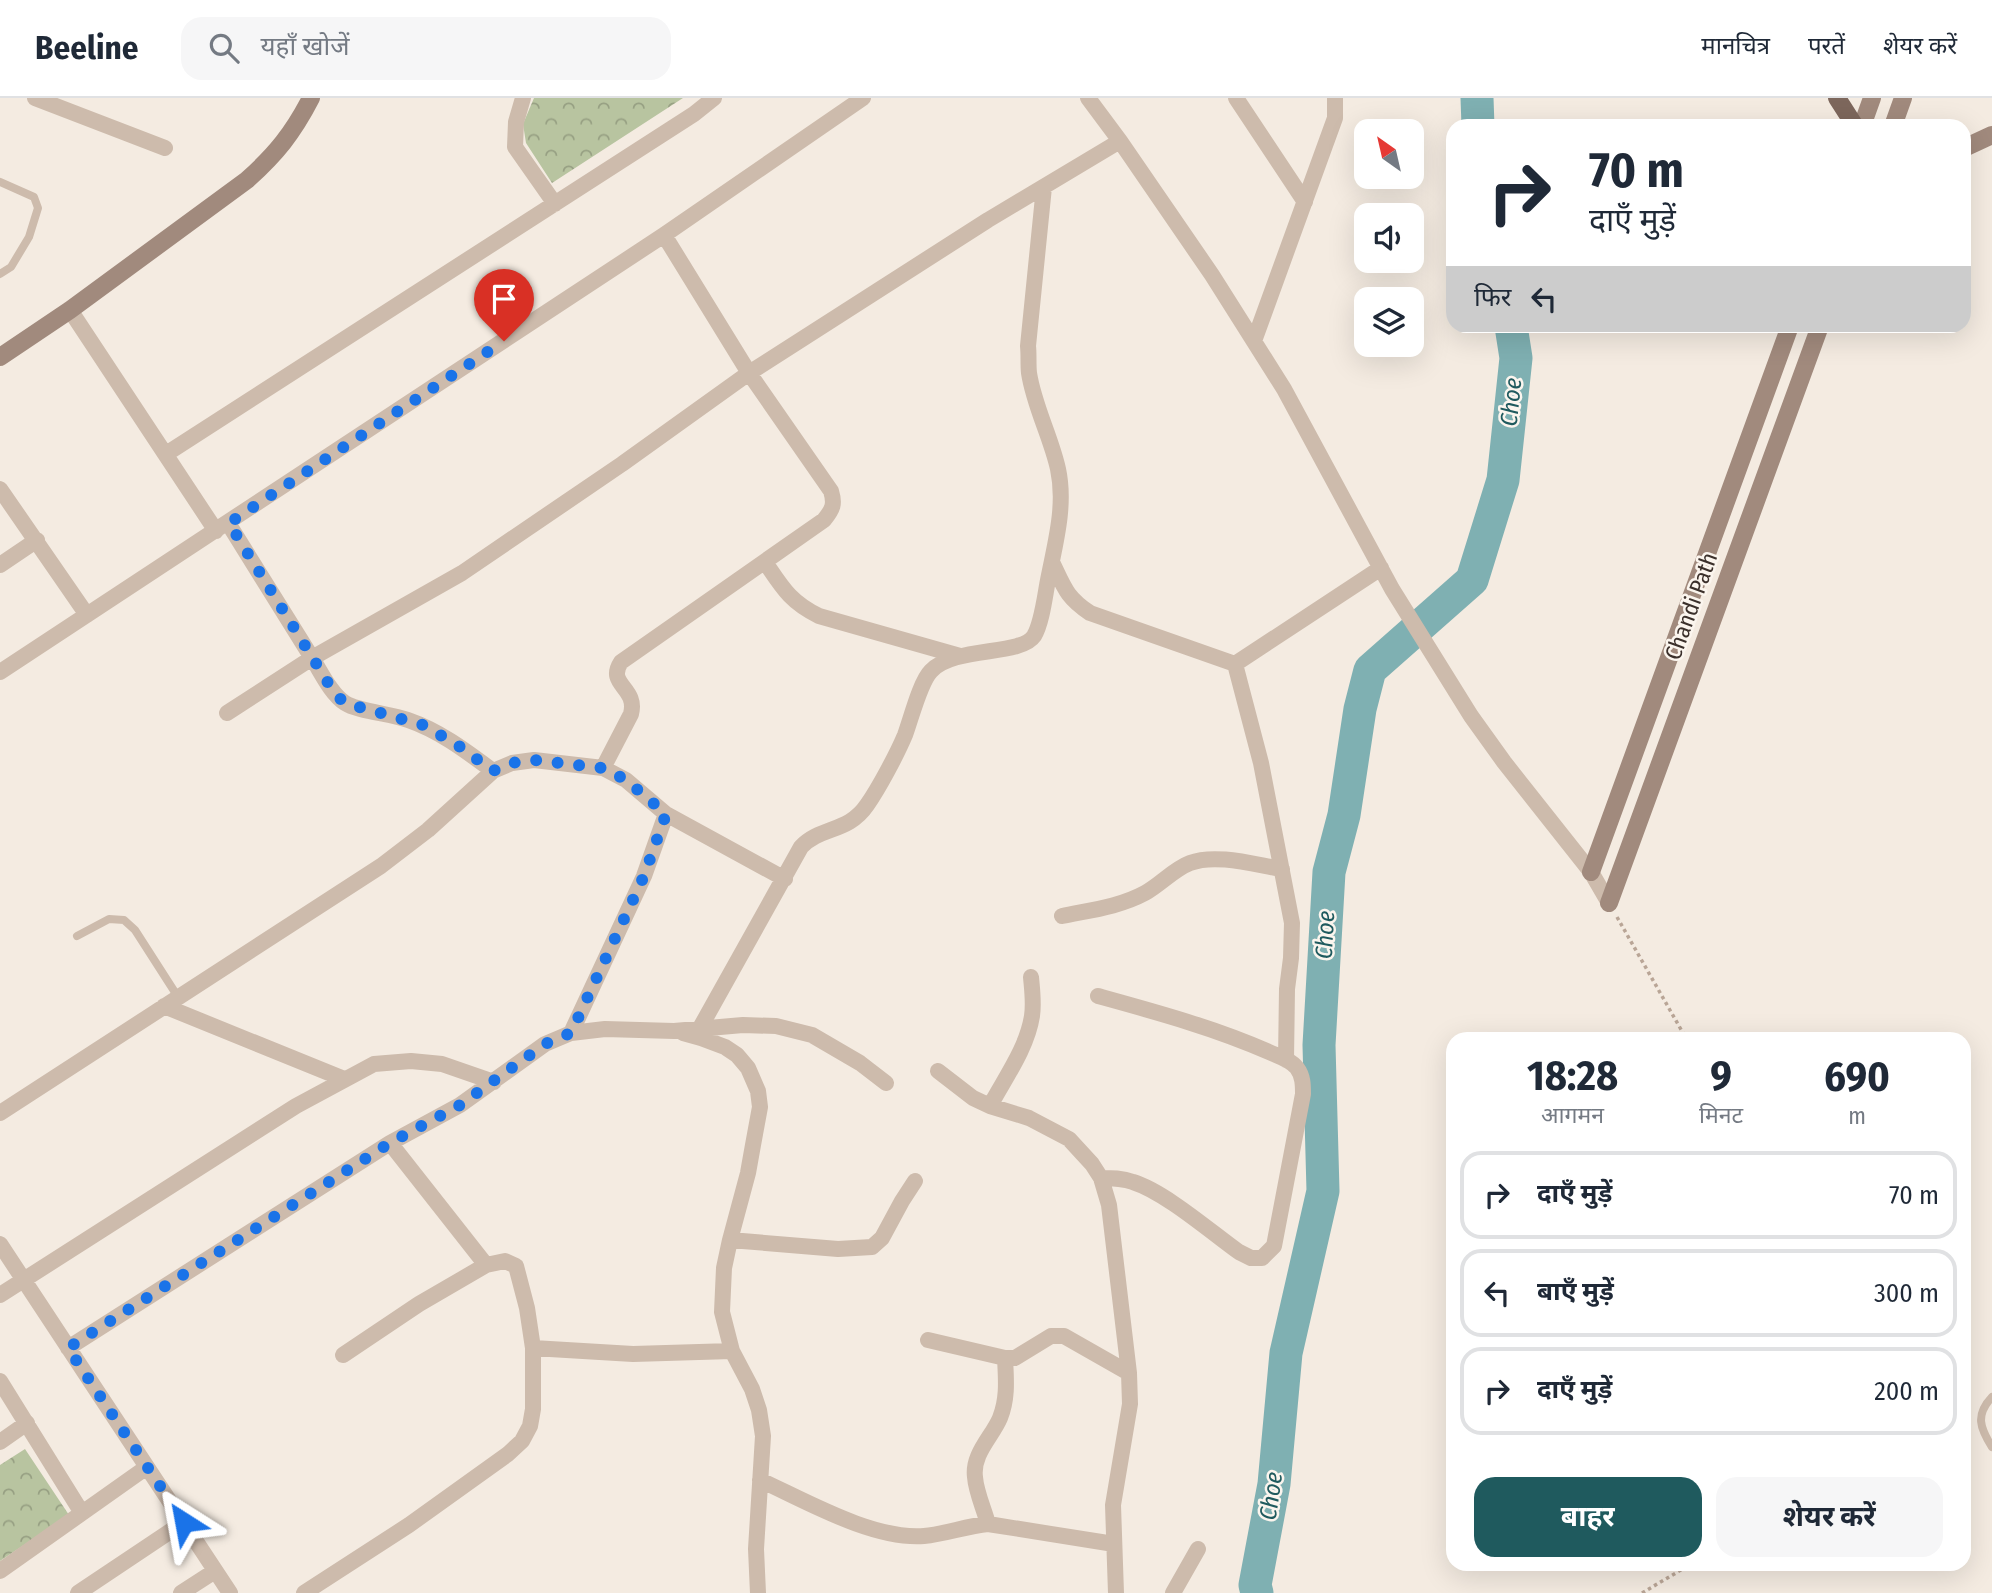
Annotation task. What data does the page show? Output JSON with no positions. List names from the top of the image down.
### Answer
{
  "streets": {
    "main road": ["Chandi Path"]
  },
  "water": ["Choe"],
  "north": "top left",
  "page": {
    "header": "Beeline",
    "search": "यहाँ खोजें",
    "nav": ["मानचित्र", "परतें", "शेयर करें"],
    "turn": ["70 m", "दाएँ मुड़ें"],
    "then": "फिर",
    "eta": [
      "18:28",
      "आगमन",
      "9",
      "मिनट",
      "690",
      "m"
    ],
    "list": [
      {
        "name": "दाएँ मुड़ें",
        "value": "70 m"
      },
      {
        "name": "बाएँ मुड़ें",
        "value": "300 m"
      },
      {
        "name": "दाएँ मुड़ें",
        "value": "200 m"
      }
    ],
    "buttons": ["बाहर", "शेयर करें"]
  }
}
